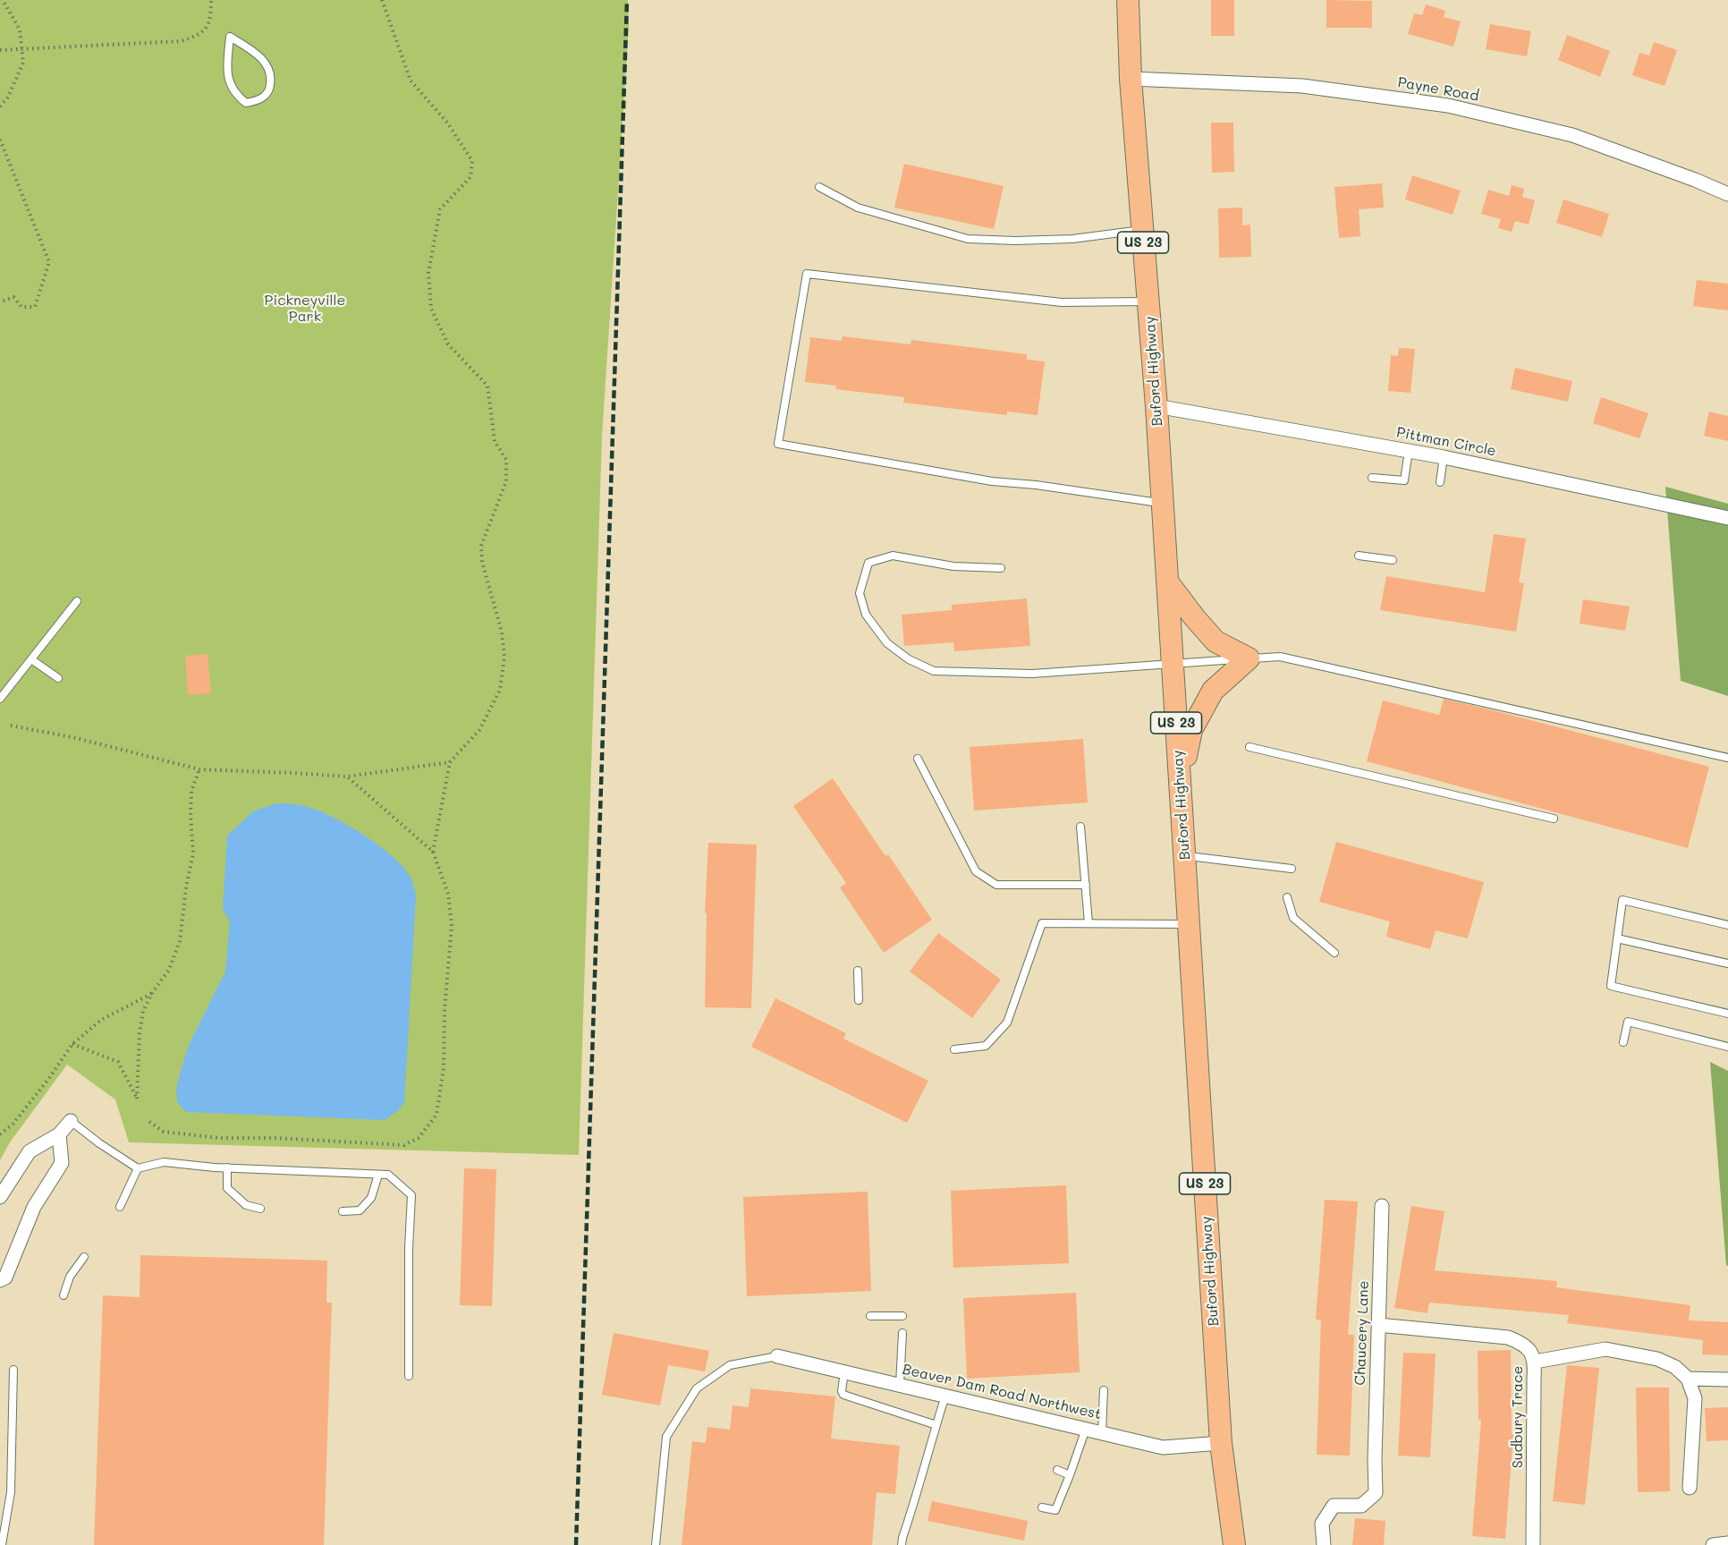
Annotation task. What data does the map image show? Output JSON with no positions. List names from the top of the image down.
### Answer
{
  "streets": {
    "main road": ["US 23", "Buford Highway"],
    "street": [
      "Payne Road",
      "Pittman Circle",
      "Chaucery Lane",
      "Beaver Dam Road Northwest",
      "Sudbury Trace"
    ]
  },
  "crossings": [
    ["Payne Road", "Buford Highway"],
    ["Buford Highway", "Pittman Circle"],
    ["Buford Highway", "Beaver Dam Road Northwest"],
    ["Chaucery Lane", "Sudbury Trace"]
  ],
  "parks": ["Pickneyville Park"]
}
